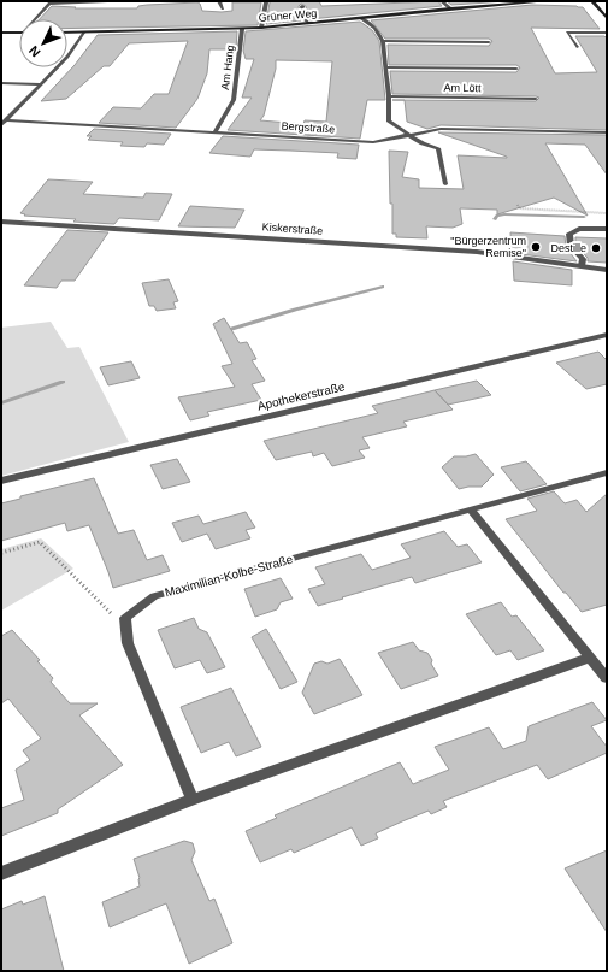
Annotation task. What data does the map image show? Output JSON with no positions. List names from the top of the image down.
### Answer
{
  "streets": {
    "street": [
      "Grüner Weg",
      "Am Hang",
      "Am Lött",
      "Bergstraße",
      "Kiskerstraße",
      "Apothekerstraße",
      "Maximilian-Kolbe-Straße"
    ]
  },
  "crossings": [
    ["Grüner Weg", "Am Hang"],
    ["Am Hang", "Bergstraße"]
  ],
  "places": ["\"Bürgerzentrum Remise\"", "Destille"],
  "north": "bottom left"
}
